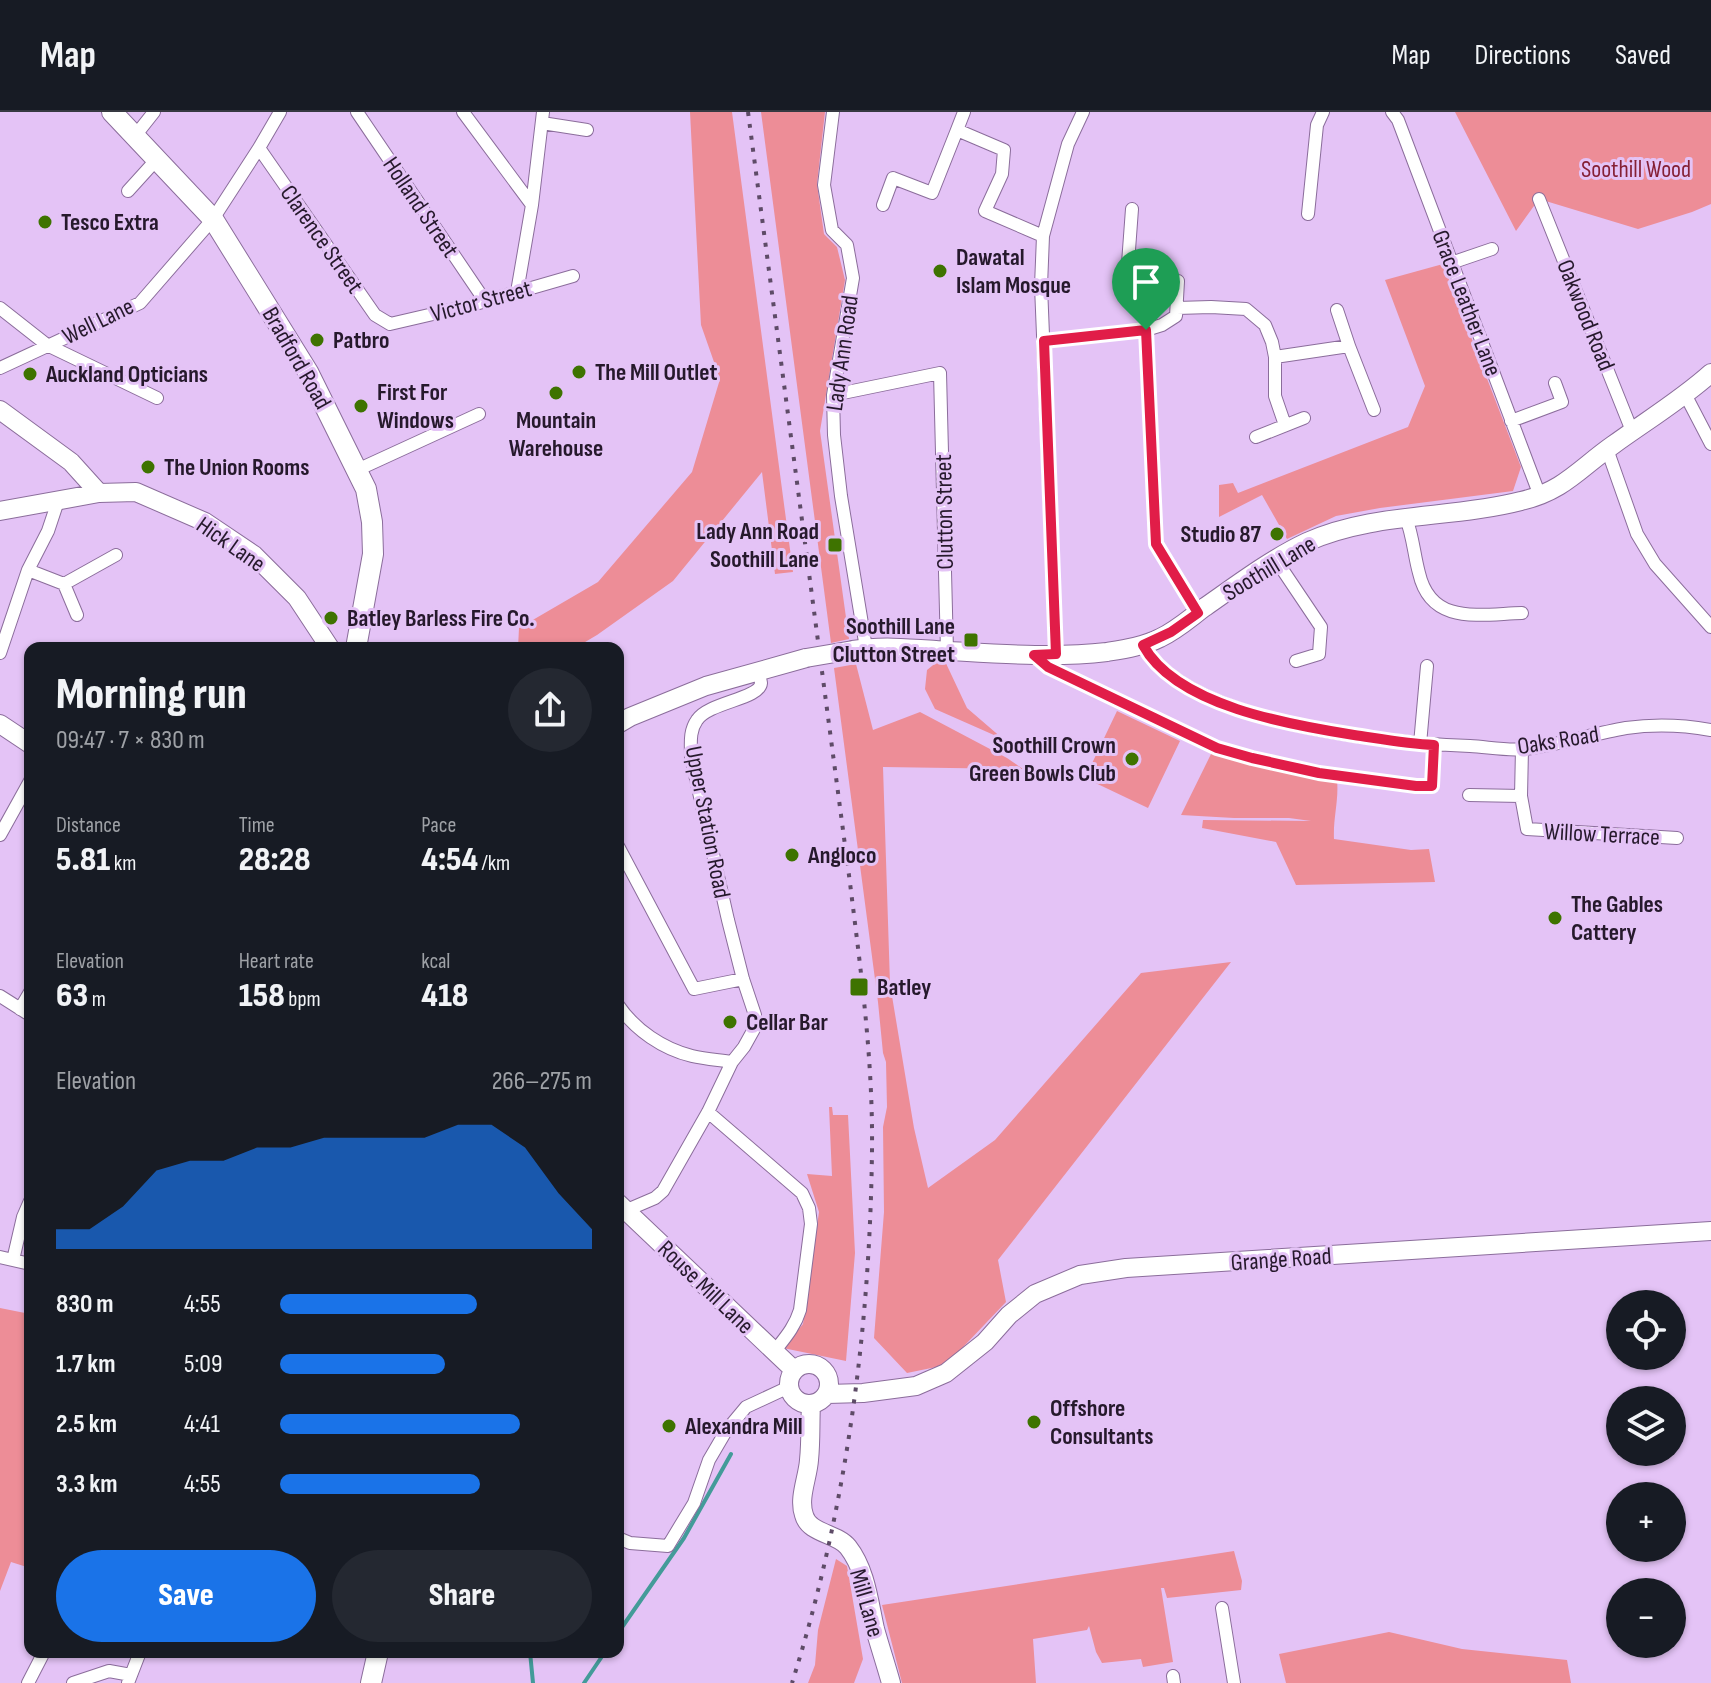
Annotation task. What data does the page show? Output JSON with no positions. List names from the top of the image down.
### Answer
{
  "streets": {
    "main road": [
      "Bradford Road",
      "Hick Lane",
      "Soothill Lane",
      "Grange Road",
      "Rouse Mill Lane",
      "Mill Lane"
    ],
    "street": [
      "Holland Street",
      "Clarence Street",
      "Victor Street",
      "Grace Leather Lane",
      "Oakwood Road",
      "Well Lane",
      "Lady Ann Road",
      "Clutton Street",
      "Oaks Road",
      "Upper Station Road",
      "Willow Terrace"
    ]
  },
  "crossings": [
    ["Holland Street", "Victor Street"],
    ["Clarence Street", "Victor Street"],
    ["Clarence Street", "Well Lane"],
    ["Grace Leather Lane", "Soothill Lane"],
    ["Oakwood Road", "Soothill Lane"],
    ["Well Lane", "Bradford Road"],
    ["Lady Ann Road", "Clutton Street"],
    ["Lady Ann Road", "Soothill Lane"],
    ["Clutton Street", "Soothill Lane"],
    ["Soothill Lane", "Oaks Road"],
    ["Soothill Lane", "Upper Station Road"],
    ["Grange Road", "Rouse Mill Lane"],
    ["Grange Road", "Mill Lane"],
    ["Rouse Mill Lane", "Mill Lane"]
  ],
  "parks": ["Soothill Wood"],
  "places": {
    "other": [
      "Tesco Extra",
      "Dawatal Islam Mosque",
      "Patbro",
      "The Mill Outlet",
      "Auckland Opticians",
      "Mountain Warehouse",
      "First For Windows",
      "The Union Rooms",
      "Studio 87",
      "Batley Barless Fire Co.",
      "Soothill Crown Green Bowls Club",
      "Angloco",
      "The Gables Cattery",
      "Cellar Bar",
      "Offshore Consultants",
      "Alexandra Mill"
    ],
    "transit": ["Lady Ann Road Soothill Lane", "Soothill Lane Clutton Street", "Batley"]
  },
  "page": {
    "header": "Map",
    "nav": ["Map", "Directions", "Saved"],
    "heading": ["Morning run", "09:47 · 7 × 830 m"],
    "stats": [
      ["Distance", "5.81 km"],
      ["Time", "28:28"],
      ["Pace", "4:54 /km"],
      ["Elevation", "63 m"],
      ["Heart rate", "158 bpm"],
      ["kcal", "418"]
    ],
    "chart": ["Elevation", "266–275 m"],
    "list": [
      {
        "name": "830 m",
        "note": "4:55"
      },
      {
        "name": "1.7 km",
        "note": "5:09"
      },
      {
        "name": "2.5 km",
        "note": "4:41"
      },
      {
        "name": "3.3 km",
        "note": "4:55"
      }
    ],
    "map_buttons": ["+", "−"],
    "buttons": ["Save", "Share"]
  }
}
